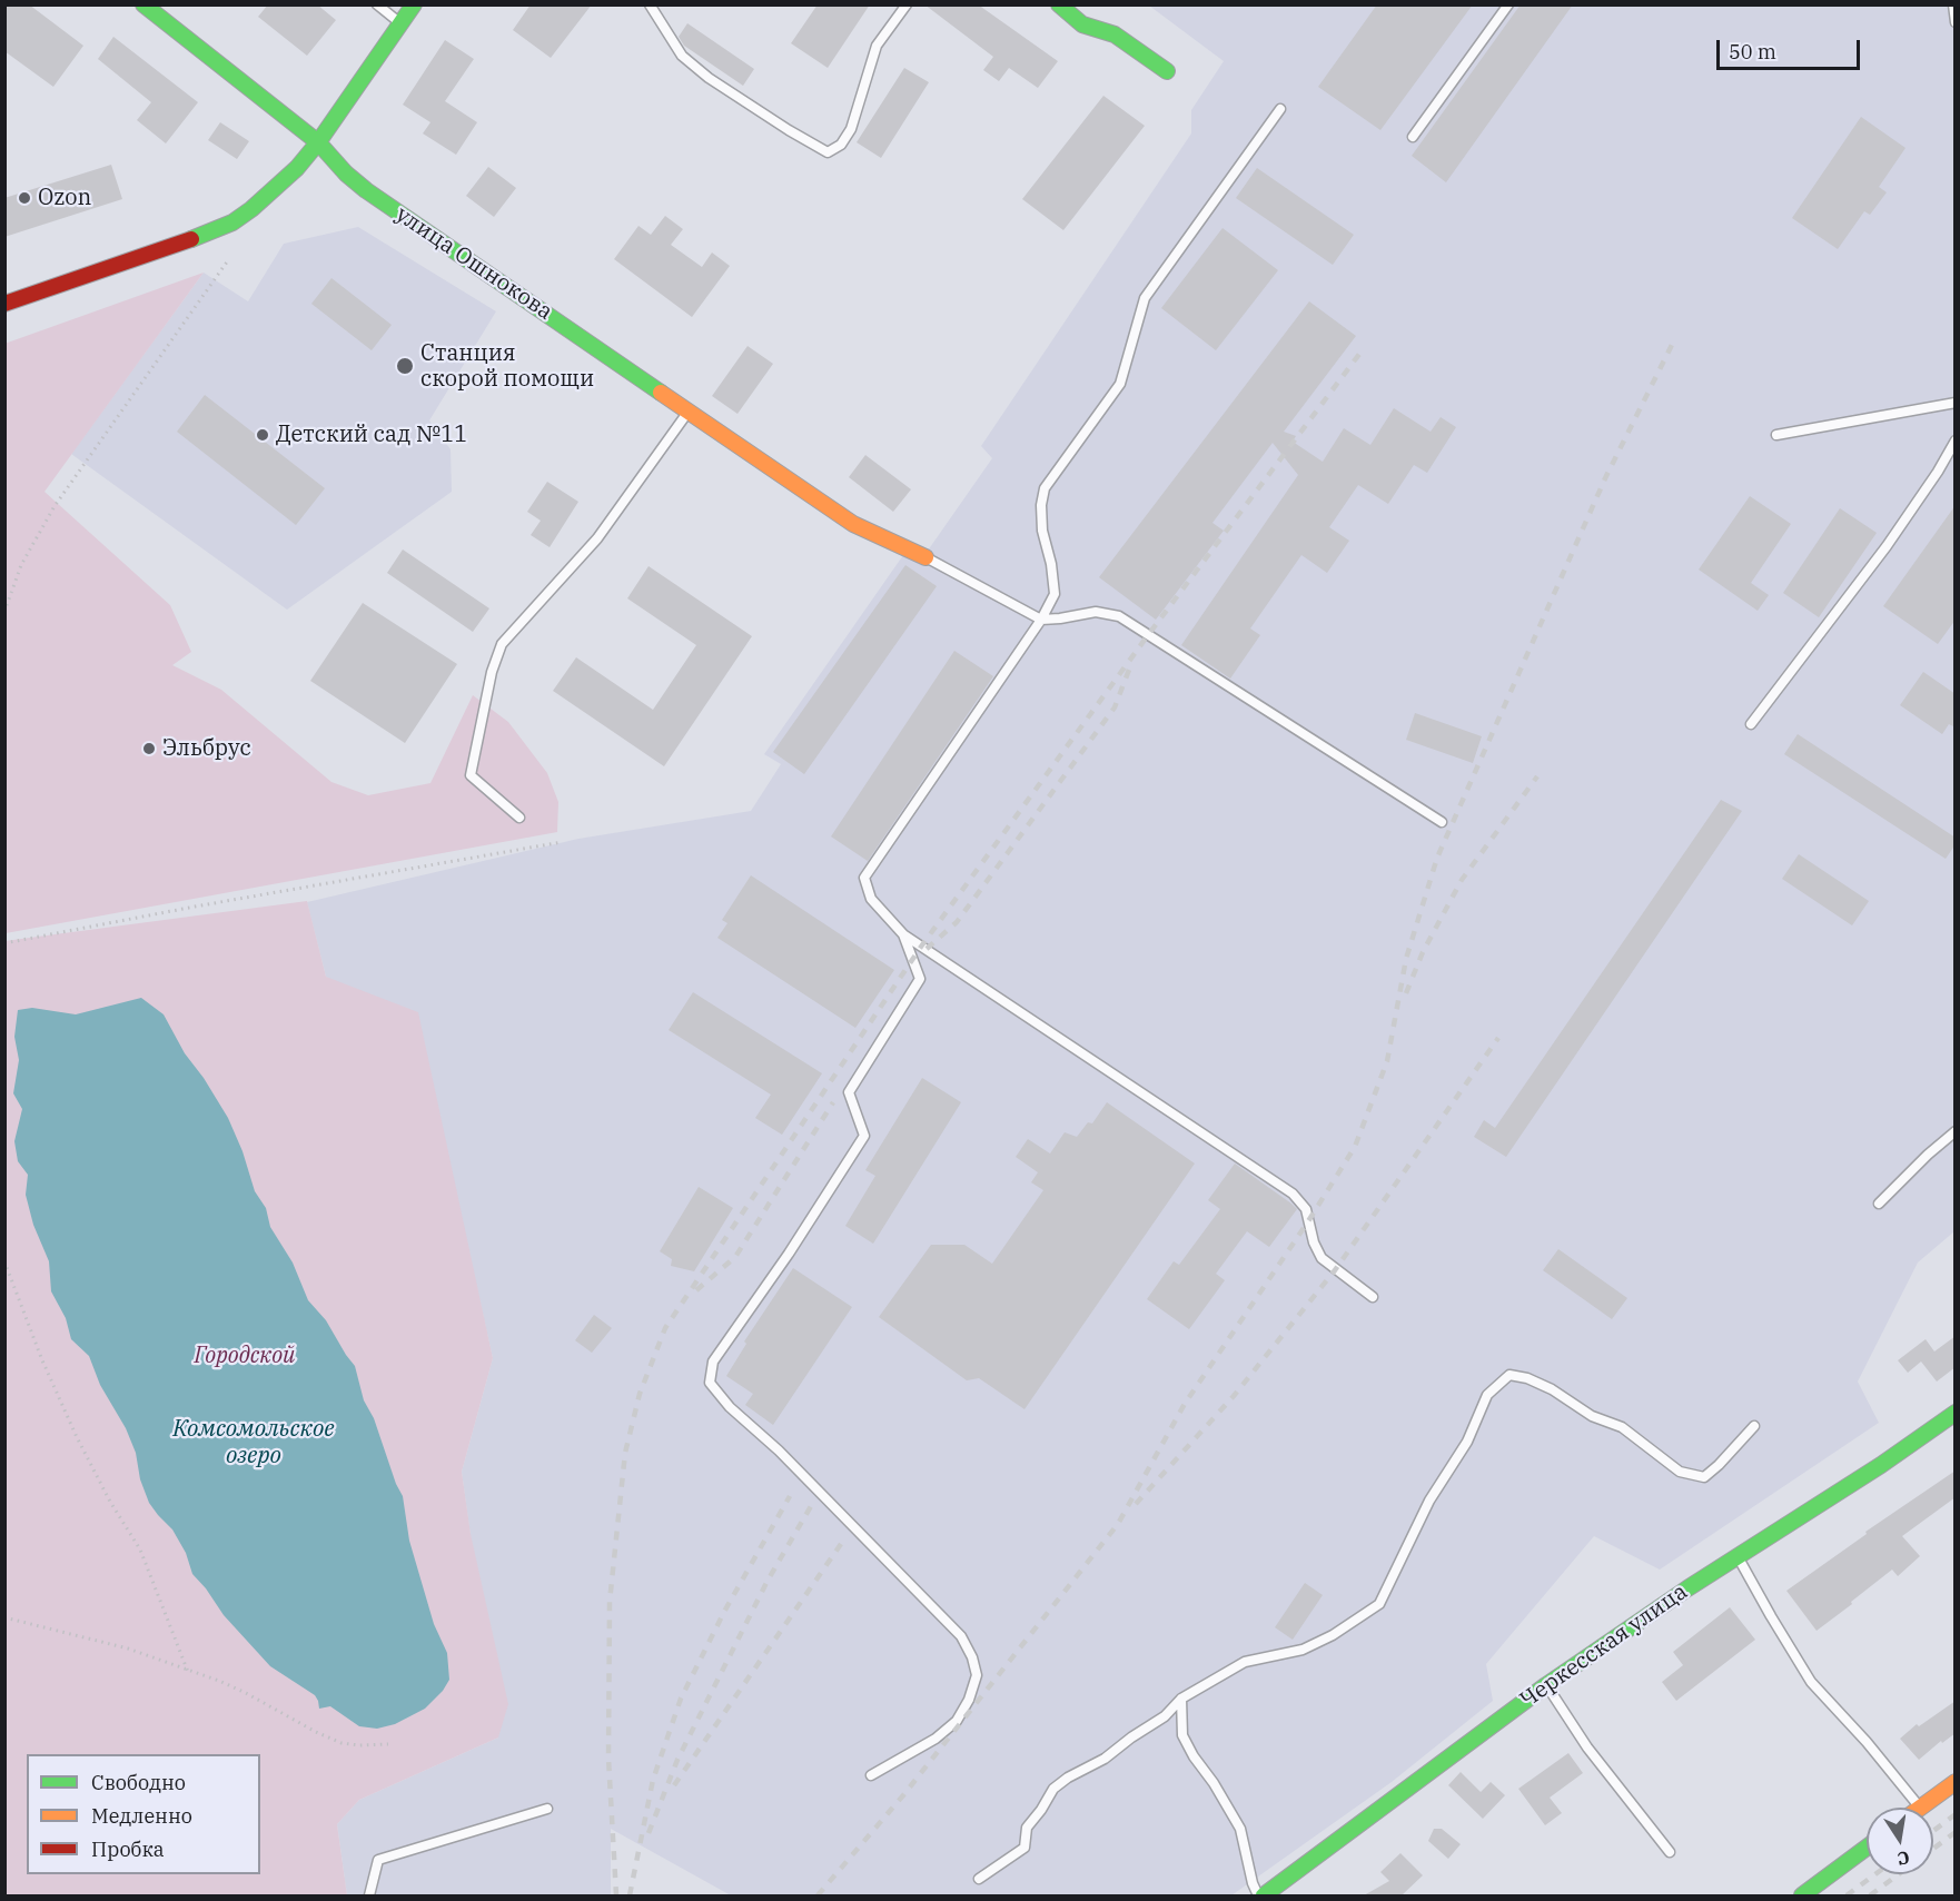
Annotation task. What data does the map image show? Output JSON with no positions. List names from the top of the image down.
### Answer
{
  "streets": {
    "street": ["улица Ошнокова", "Черкесская улица"]
  },
  "water": ["Комсомольское озеро"],
  "parks": ["Городской"],
  "places": [
    "Ozon",
    "Станция скорой помощи",
    "Детский сад №11",
    "Эльбрус"
  ],
  "legend": ["Свободно", "Медленно", "Пробка"],
  "scale_bar": "50 m",
  "north": "bottom"
}
